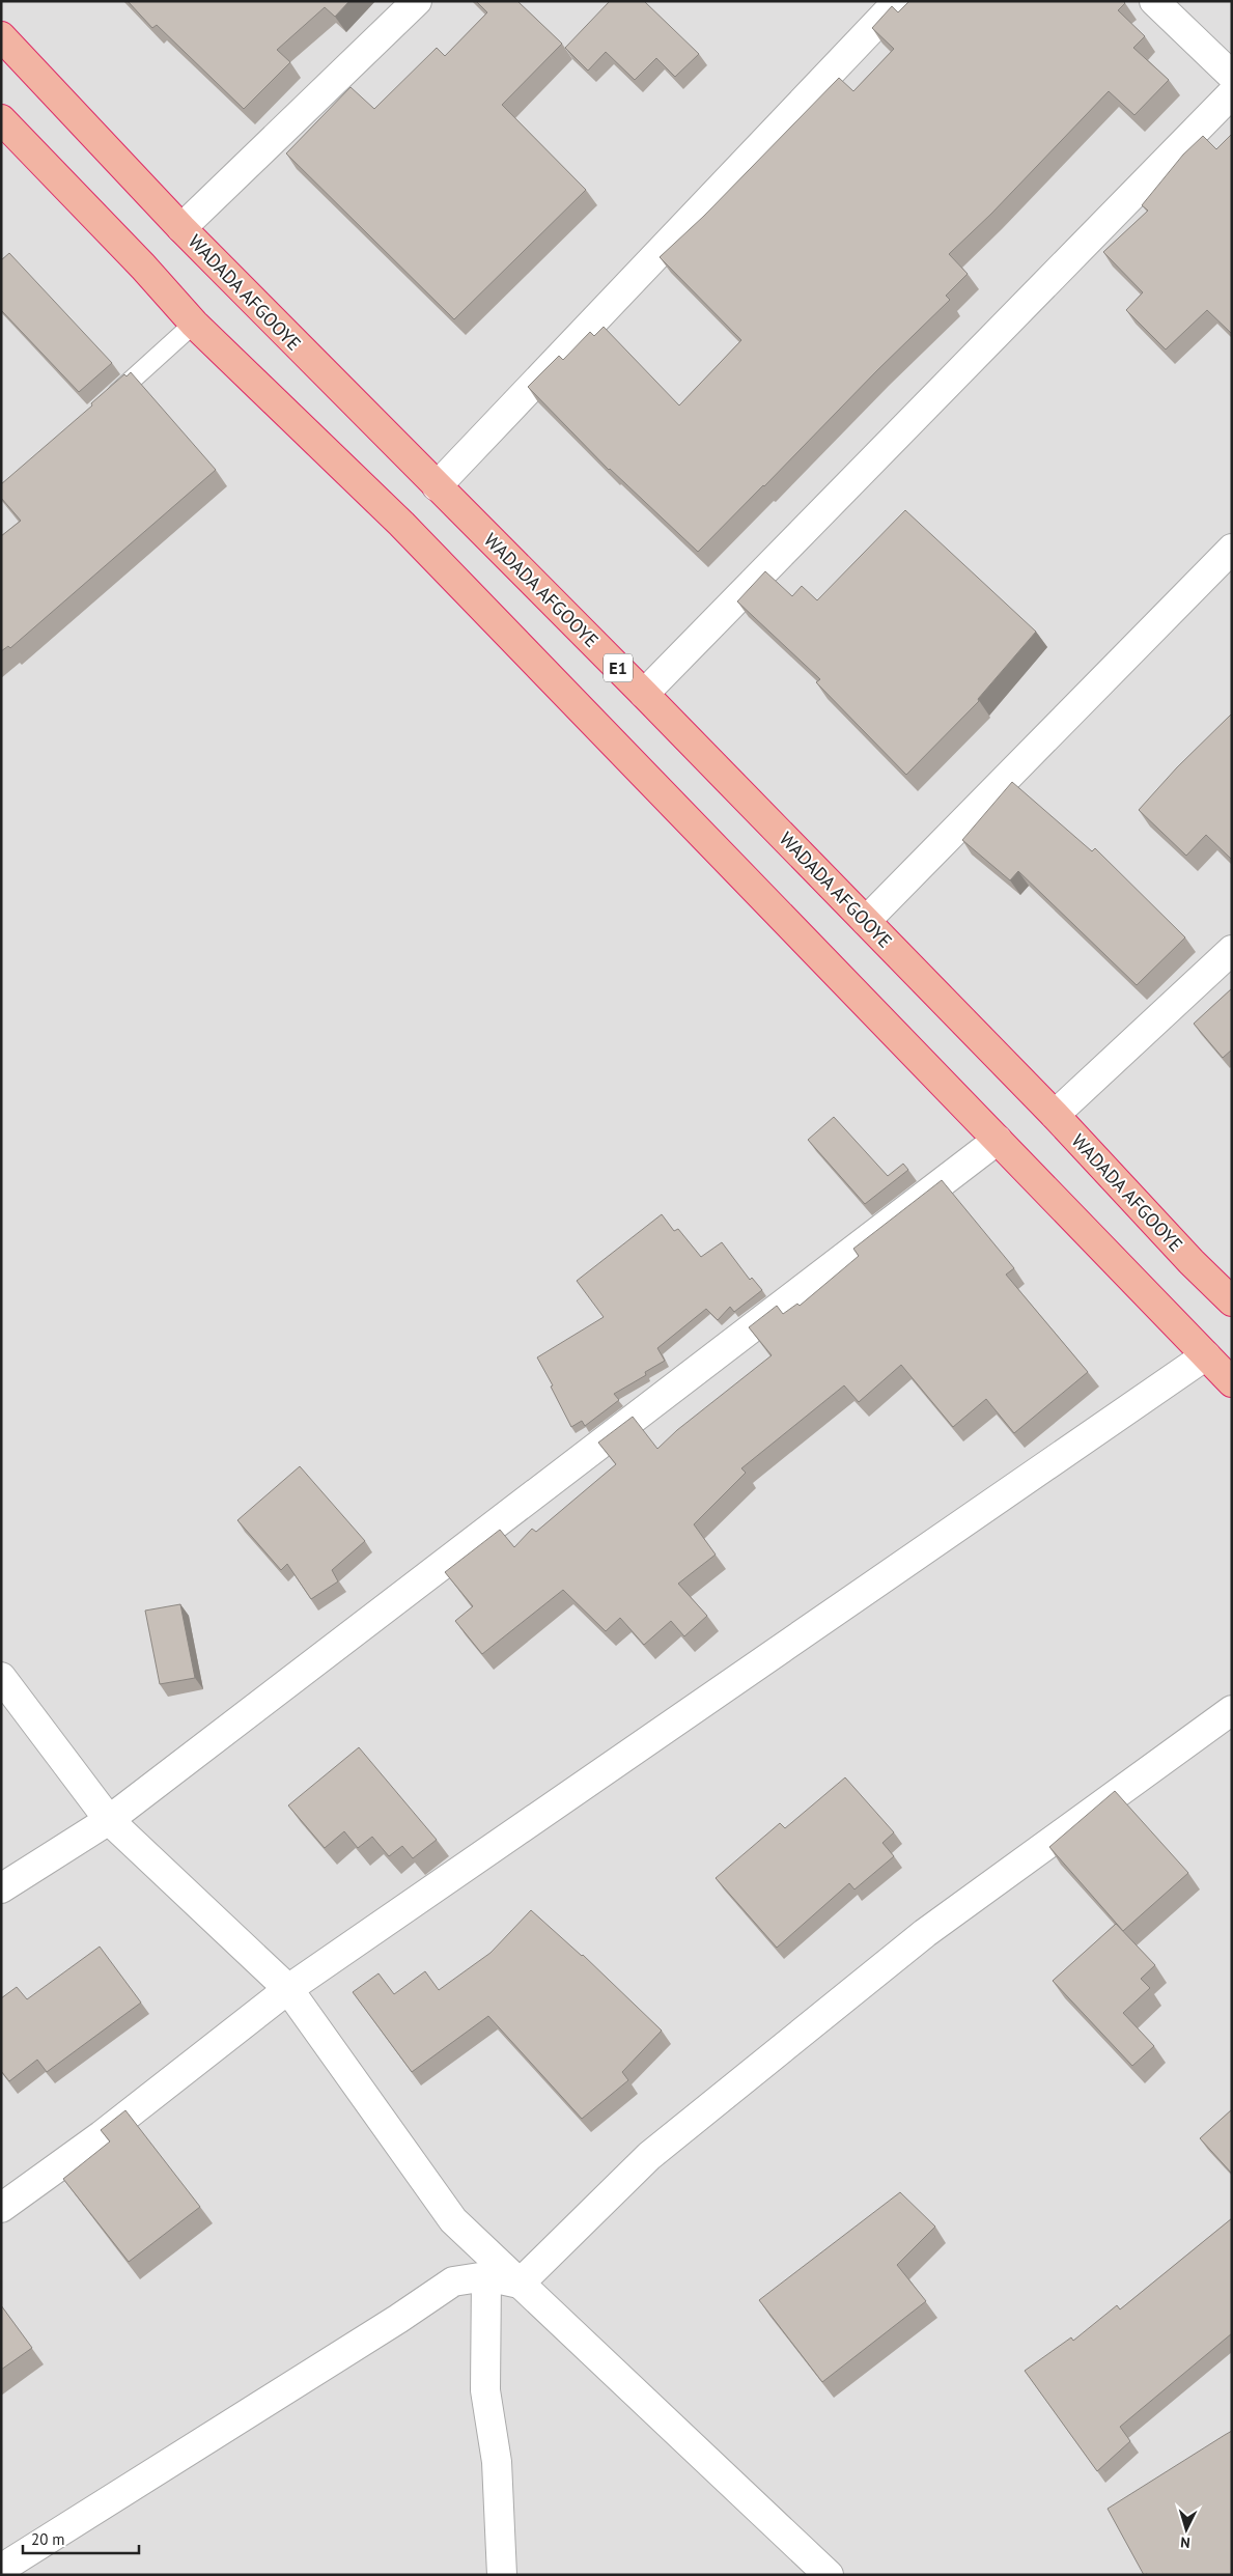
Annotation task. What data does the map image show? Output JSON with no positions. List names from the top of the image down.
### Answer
{
  "streets": {
    "highway": ["WADADA AFGOOYE", "E1"]
  },
  "scale_bar": "20 m",
  "north": "bottom"
}
